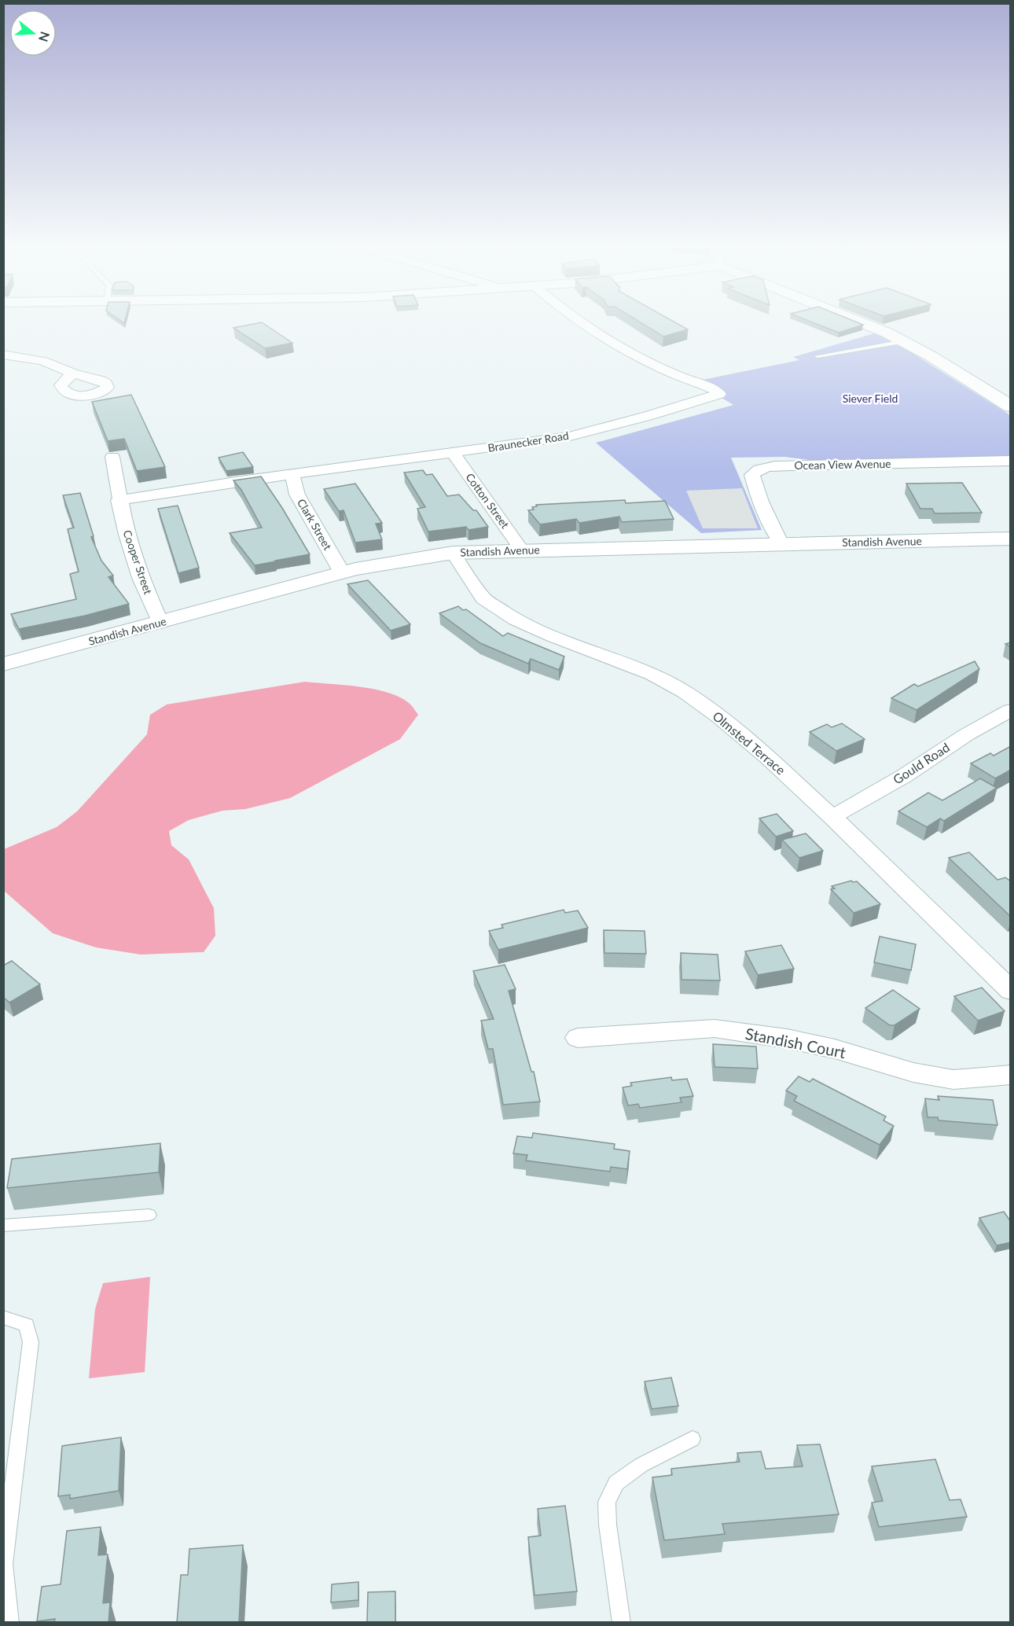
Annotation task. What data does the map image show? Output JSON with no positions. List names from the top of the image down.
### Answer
{
  "streets": {
    "street": [
      "Braunecker Road",
      "Ocean View Avenue",
      "Cotton Street",
      "Clark Street",
      "Standish Avenue",
      "Cooper Street",
      "Olmsted Terrace",
      "Gould Road",
      "Standish Court"
    ]
  },
  "crossings": [
    ["Braunecker Road", "Cotton Street"],
    ["Braunecker Road", "Clark Street"],
    ["Braunecker Road", "Cooper Street"],
    ["Ocean View Avenue", "Standish Avenue"],
    ["Cotton Street", "Standish Avenue"],
    ["Clark Street", "Standish Avenue"],
    ["Standish Avenue", "Cooper Street"],
    ["Standish Avenue", "Olmsted Terrace"],
    ["Olmsted Terrace", "Gould Road"]
  ],
  "parks": ["Siever Field"],
  "north": "right"
}
